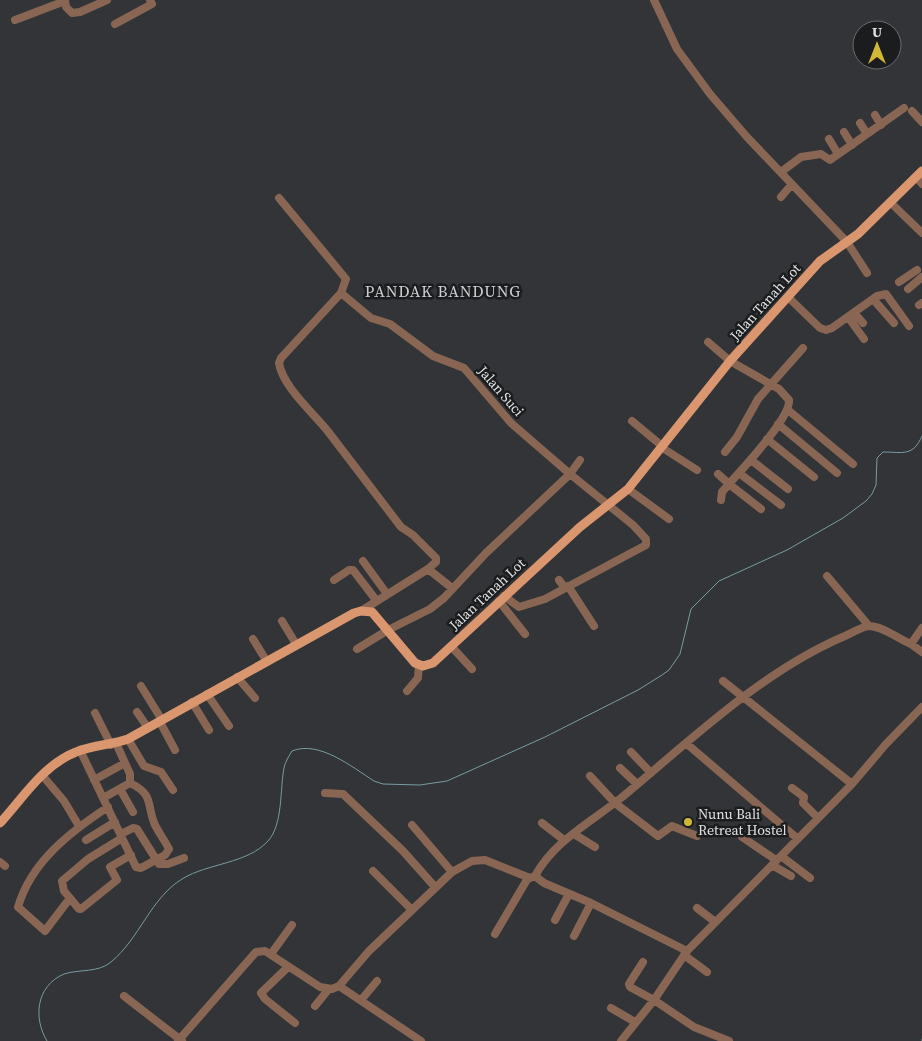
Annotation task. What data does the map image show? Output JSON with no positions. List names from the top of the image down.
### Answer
{
  "streets": {
    "main road": ["Jalan Tanah Lot"],
    "street": ["Jalan Suci"]
  },
  "crossings": [
    ["Jalan Tanah Lot", "Jalan Suci"]
  ],
  "districts": ["PANDAK BANDUNG"],
  "places": ["Nunu Bali Retreat Hostel"],
  "north": "top"
}
